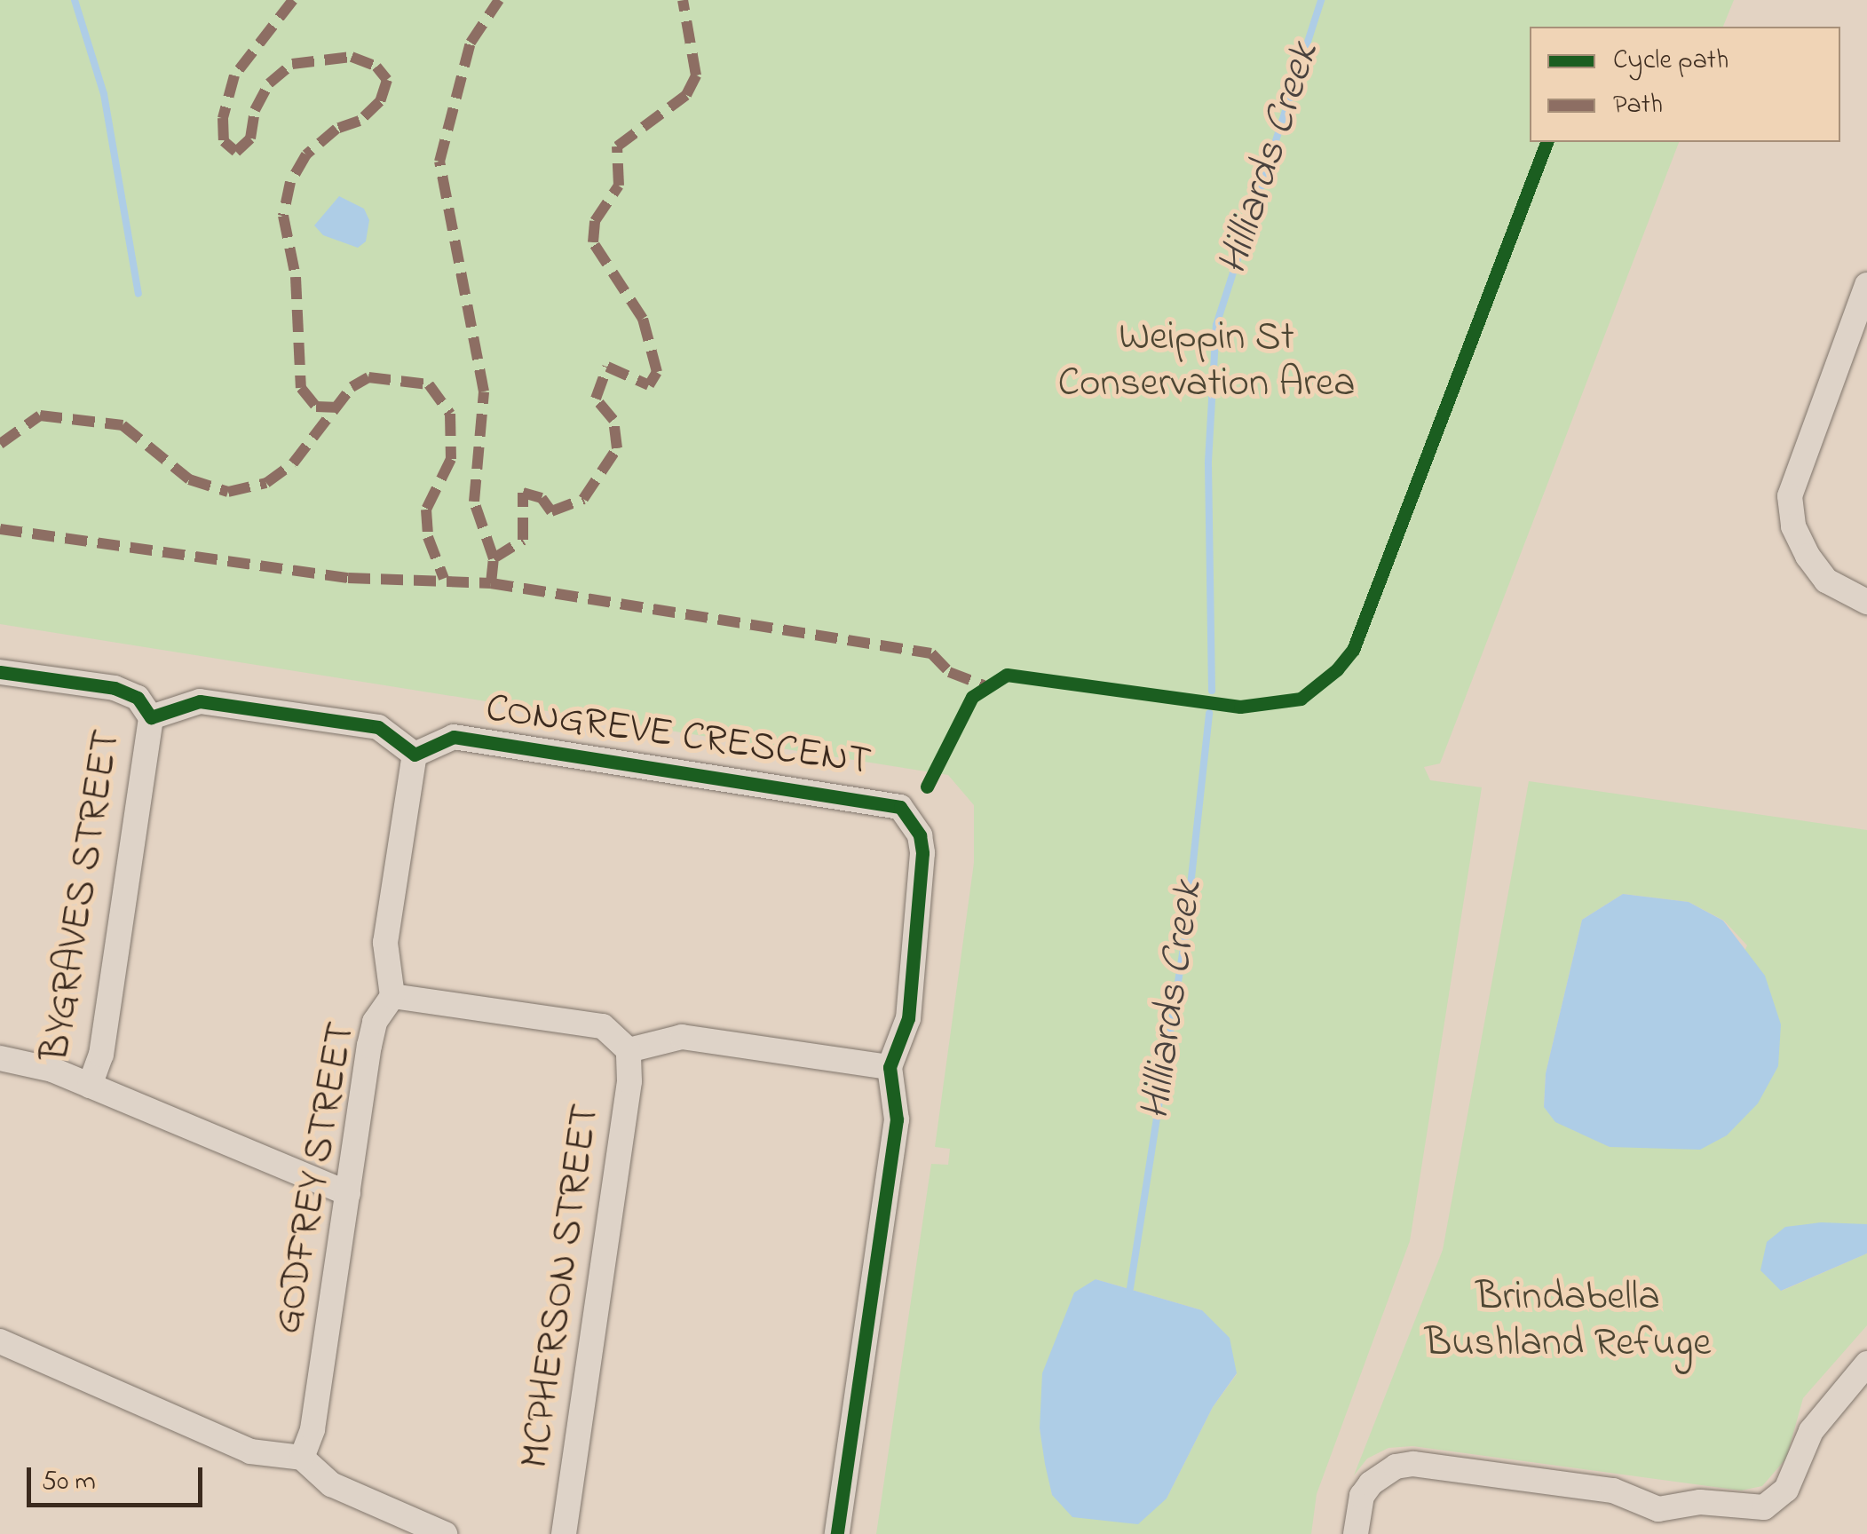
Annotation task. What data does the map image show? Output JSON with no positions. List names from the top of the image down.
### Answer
{
  "streets": {
    "street": [
      "CONGREVE CRESCENT",
      "BYGRAVES STREET",
      "GODFREY STREET",
      "MCPHERSON STREET"
    ]
  },
  "crossings": [
    ["CONGREVE CRESCENT", "GODFREY STREET"]
  ],
  "water": ["Hilliards Creek"],
  "parks": ["Weippin St Conservation Area", "Brindabella Bushland Refuge"],
  "legend": ["Cycle path", "Path"],
  "scale_bar": "50 m"
}
